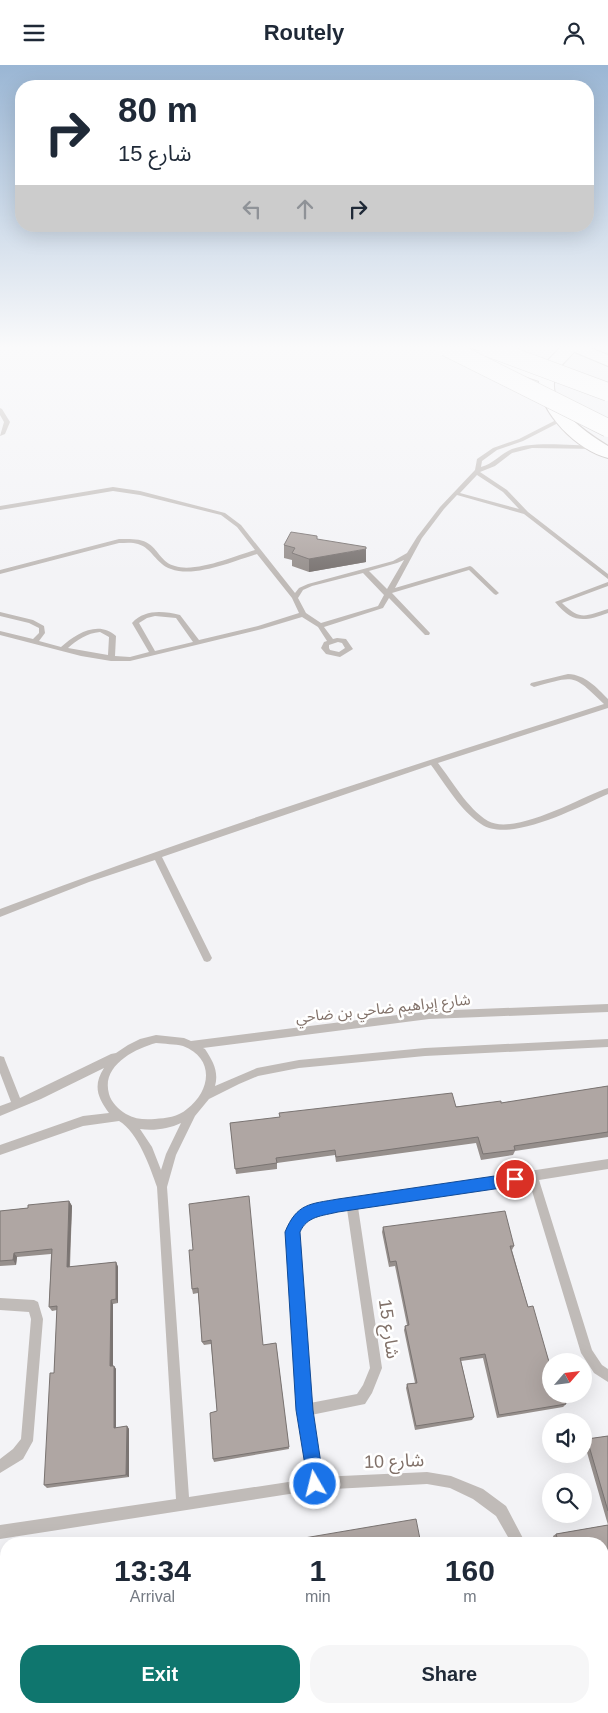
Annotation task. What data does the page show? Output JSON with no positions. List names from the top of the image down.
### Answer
{
  "streets": {
    "street": ["شارع إبراهيم ضاحي بن ضاحي", "شارع 15", "شارع 10"]
  },
  "north": "top right",
  "page": {
    "header": "Routely",
    "turn": ["80 m", "شارع 15"],
    "eta": [
      "13:34",
      "Arrival",
      "1",
      "min",
      "160",
      "m"
    ],
    "buttons": ["Exit", "Share"]
  }
}
